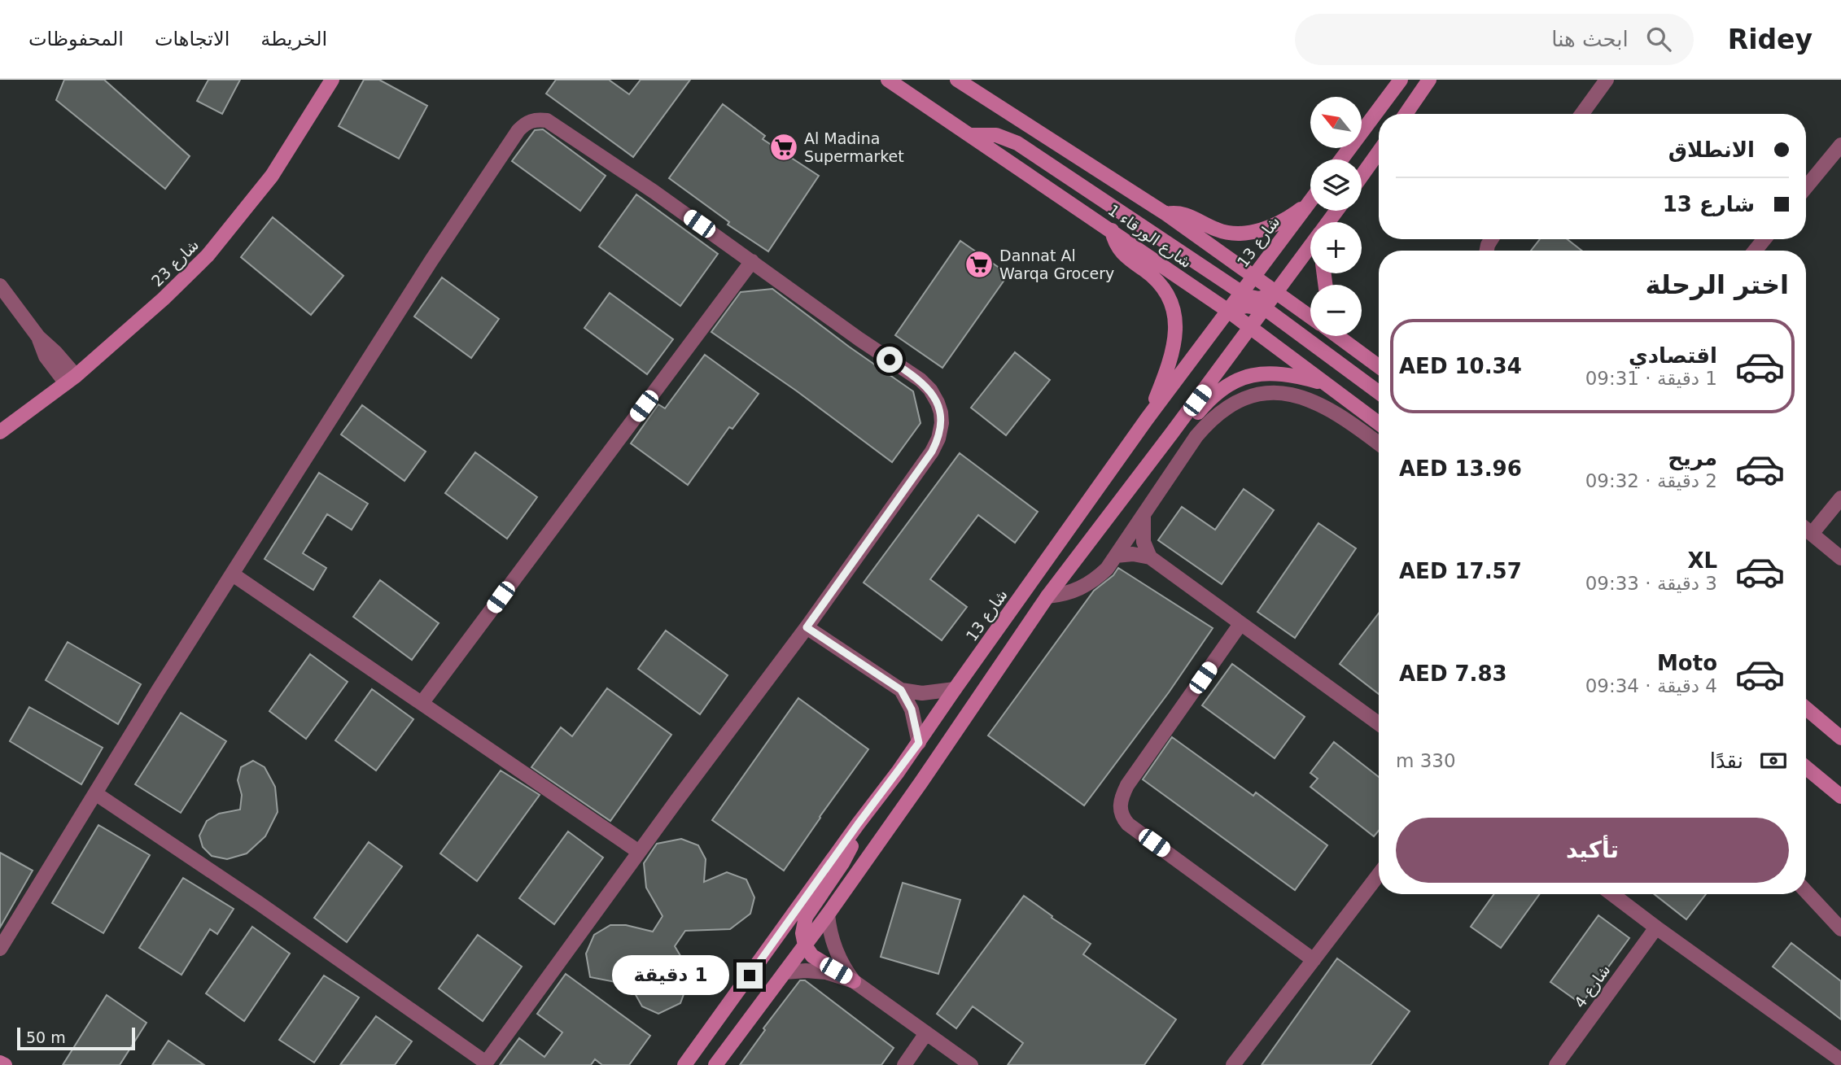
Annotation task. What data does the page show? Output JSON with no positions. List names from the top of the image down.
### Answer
{
  "streets": {
    "street": [
      "شارع الورقاء 1",
      "شارع 13",
      "شارع 23",
      "شارع 4"
    ]
  },
  "crossings": [
    ["شارع الورقاء 1", "شارع 13"]
  ],
  "places": {
    "supermarket": ["Al Madina Supermarket", "Dannat Al Warqa Grocery"]
  },
  "scale_bar": "50 m",
  "north": "top left",
  "page": {
    "header": "Ridey",
    "search": "ابحث هنا",
    "nav": ["الخريطة", "الاتجاهات", "المحفوظات"],
    "map_buttons": ["+", "−"],
    "banner": ["الانطلاق", "شارع 13"],
    "heading": "اختر الرحلة",
    "list": [
      {
        "name": "اقتصادي",
        "note": "1 دقيقة · 09:31",
        "value": "AED 10.34"
      },
      {
        "name": "مريح",
        "note": "2 دقيقة · 09:32",
        "value": "AED 13.96"
      },
      {
        "name": "XL",
        "note": "3 دقيقة · 09:33",
        "value": "AED 17.57"
      },
      {
        "name": "Moto",
        "note": "4 دقيقة · 09:34",
        "value": "AED 7.83"
      }
    ],
    "pay": ["نقدًا", "330 m"],
    "buttons": "تأكيد",
    "bubble": "1 دقيقة",
    "scale": "50 m"
  }
}
